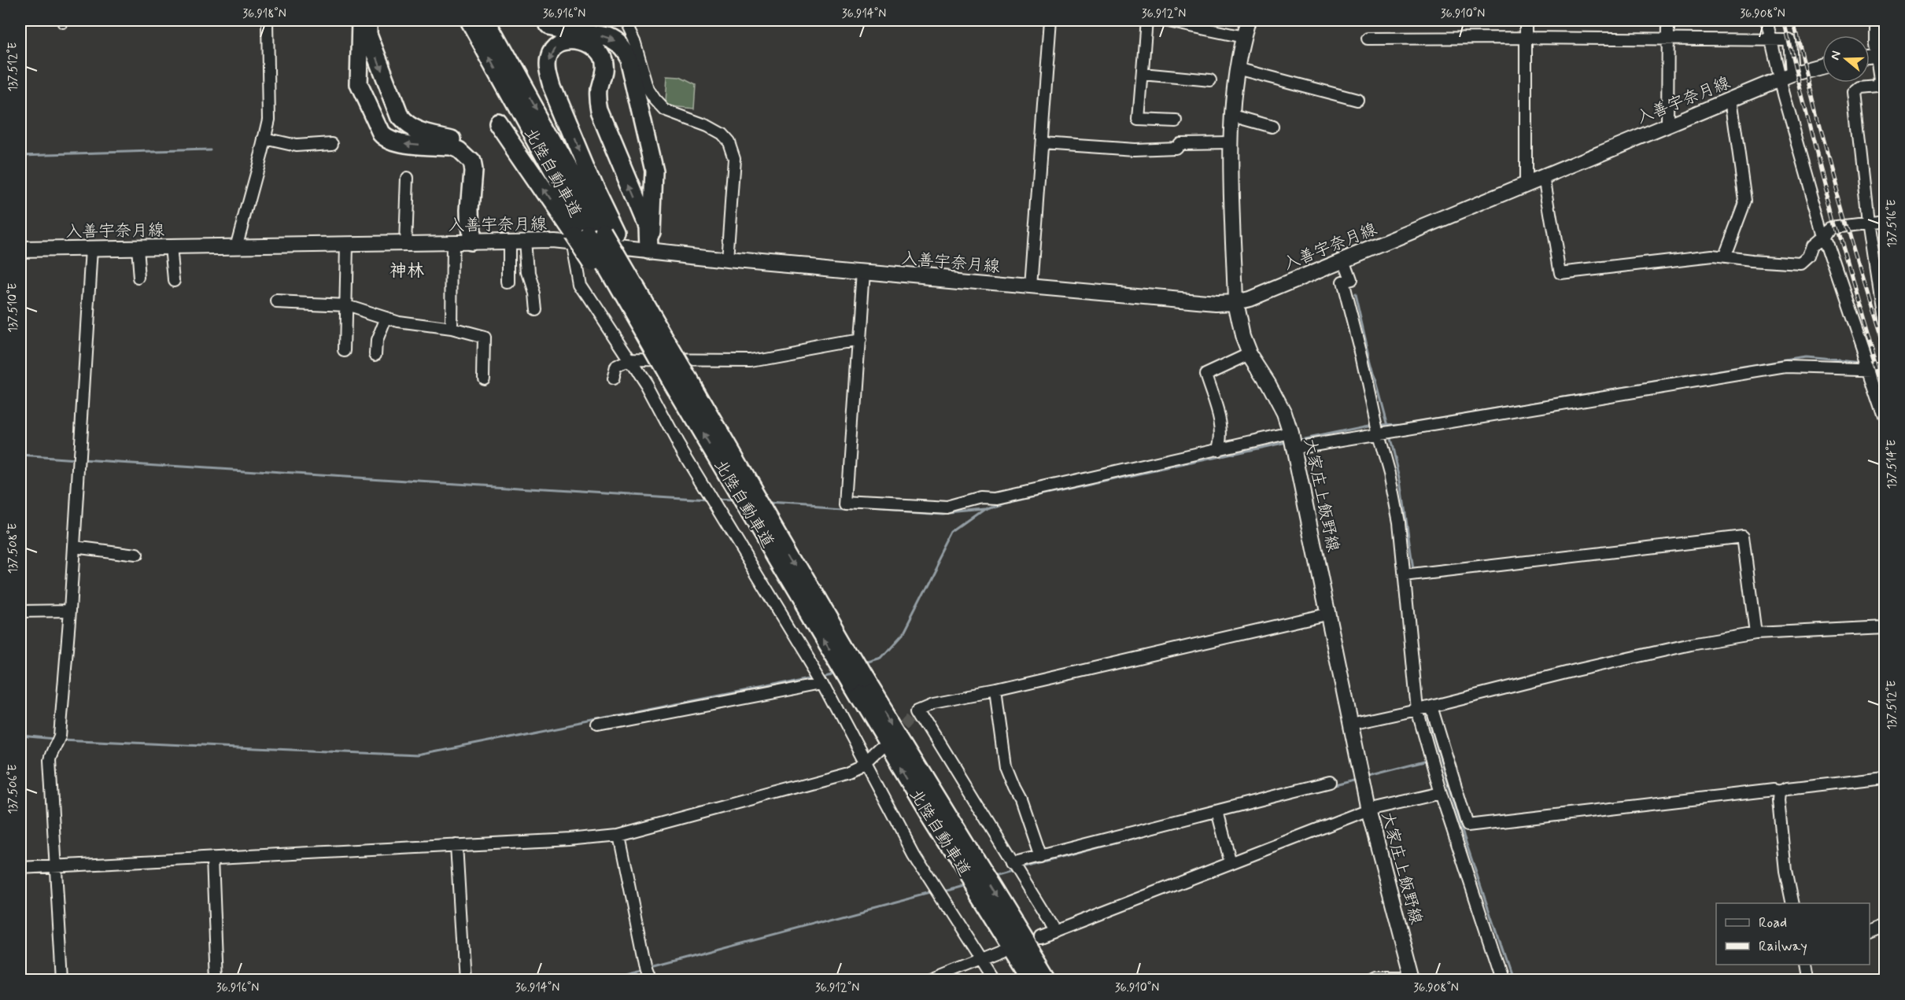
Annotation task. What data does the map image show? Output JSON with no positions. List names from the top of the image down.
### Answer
{
  "streets": {
    "highway": ["北陸自動車道"],
    "main road": ["入善宇奈月線", "大家庄上飯野線"]
  },
  "crossings": [
    ["入善宇奈月線", "北陸自動車道"],
    ["入善宇奈月線", "大家庄上飯野線"]
  ],
  "districts": ["神林"],
  "legend": ["Road", "Railway"],
  "north": "left",
  "coordinates": [
    "36.918°N",
    "36.916°N",
    "36.914°N",
    "36.912°N",
    "36.910°N",
    "36.908°N",
    "137.512°E",
    "137.516°E",
    "137.510°E",
    "137.514°E",
    "137.508°E",
    "137.506°E"
  ]
}
